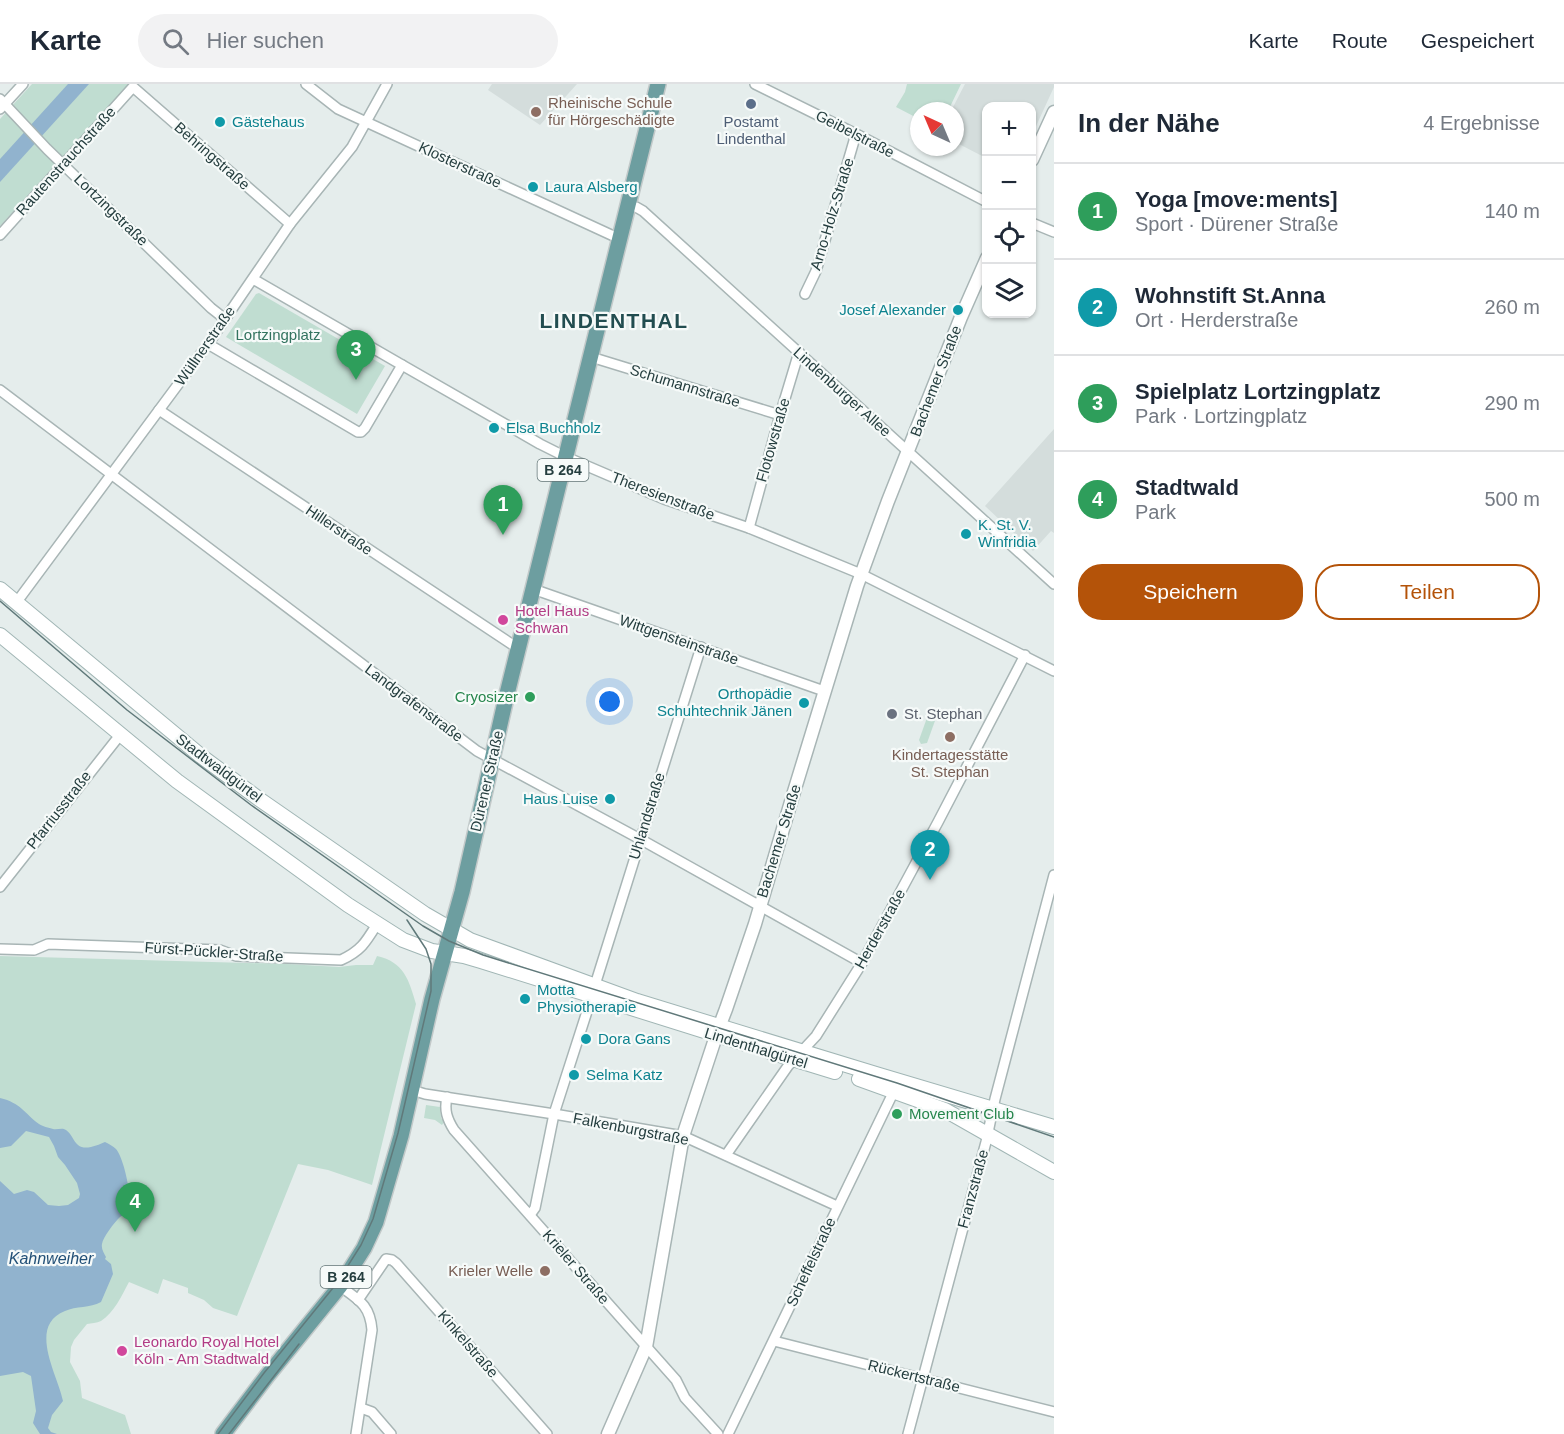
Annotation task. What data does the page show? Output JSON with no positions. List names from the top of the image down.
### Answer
{
  "streets": {
    "main road": [
      "B 264",
      "Stadtwaldgürtel",
      "Dürener Straße",
      "Lindenthalgürtel"
    ],
    "street": [
      "Geibelstraße",
      "Behringstraße",
      "Rautenstrauchstraße",
      "Klosterstraße",
      "Lortzingstraße",
      "Arno-Holz-Straße",
      "Wüllnerstraße",
      "Bachemer Straße",
      "Schumannstraße",
      "Lindenburger Allee",
      "Flotowstraße",
      "Theresienstraße",
      "Hillerstraße",
      "Wittgensteinstraße",
      "Landgrafenstraße",
      "Pfarriusstraße",
      "Uhlandstraße",
      "Herderstraße",
      "Fürst-Pückler-Straße",
      "Falkenburgstraße",
      "Franzstraße",
      "Scheffelstraße",
      "Krieler Straße",
      "Kinkelstraße",
      "Rückertstraße"
    ]
  },
  "crossings": [
    ["Geibelstraße", "Arno-Holz-Straße"],
    ["Behringstraße", "Rautenstrauchstraße"],
    ["Behringstraße", "Wüllnerstraße"],
    ["Rautenstrauchstraße", "Lortzingstraße"],
    ["Klosterstraße", "Wüllnerstraße"],
    ["Klosterstraße", "Dürener Straße"],
    ["Lortzingstraße", "Wüllnerstraße"],
    ["Wüllnerstraße", "Theresienstraße"],
    ["Wüllnerstraße", "Hillerstraße"],
    ["Wüllnerstraße", "Landgrafenstraße"],
    ["Wüllnerstraße", "Stadtwaldgürtel"],
    ["Bachemer Straße", "Lindenburger Allee"],
    ["Bachemer Straße", "Theresienstraße"],
    ["Bachemer Straße", "Wittgensteinstraße"],
    ["Bachemer Straße", "Landgrafenstraße"],
    ["Bachemer Straße", "Lindenthalgürtel"],
    ["Bachemer Straße", "Falkenburgstraße"],
    ["Bachemer Straße", "Krieler Straße"],
    ["Schumannstraße", "Flotowstraße"],
    ["Schumannstraße", "Dürener Straße"],
    ["Lindenburger Allee", "Flotowstraße"],
    ["Lindenburger Allee", "Dürener Straße"],
    ["Flotowstraße", "Theresienstraße"],
    ["Theresienstraße", "Dürener Straße"],
    ["Theresienstraße", "Herderstraße"],
    ["Hillerstraße", "Dürener Straße"],
    ["Wittgensteinstraße", "Dürener Straße"],
    ["Wittgensteinstraße", "Uhlandstraße"],
    ["Landgrafenstraße", "Dürener Straße"],
    ["Landgrafenstraße", "Uhlandstraße"],
    ["Landgrafenstraße", "Herderstraße"],
    ["Stadtwaldgürtel", "Dürener Straße"],
    ["Stadtwaldgürtel", "Lindenthalgürtel"],
    ["Dürener Straße", "Lindenthalgürtel"],
    ["Dürener Straße", "Falkenburgstraße"],
    ["Uhlandstraße", "Lindenthalgürtel"],
    ["Uhlandstraße", "Falkenburgstraße"],
    ["Uhlandstraße", "Krieler Straße"],
    ["Herderstraße", "Lindenthalgürtel"],
    ["Herderstraße", "Falkenburgstraße"],
    ["Lindenthalgürtel", "Franzstraße"],
    ["Lindenthalgürtel", "Scheffelstraße"],
    ["Falkenburgstraße", "Scheffelstraße"],
    ["Falkenburgstraße", "Krieler Straße"],
    ["Franzstraße", "Rückertstraße"],
    ["Scheffelstraße", "Rückertstraße"]
  ],
  "districts": ["LINDENTHAL"],
  "water": ["Kahnweiher"],
  "parks": ["Lortzingplatz"],
  "places": [
    "Postamt Lindenthal",
    "Rheinische Schule für Hörgeschädigte",
    "Gästehaus",
    "Laura Alsberg",
    "Josef Alexander",
    "Elsa Buchholz",
    "K. St. V. Winfridia",
    "Hotel Haus Schwan",
    "Cryosizer",
    "Orthopädie Schuhtechnik Jänen",
    "St. Stephan",
    "Kindertagesstätte St. Stephan",
    "Haus Luise",
    "Motta Physiotherapie",
    "Dora Gans",
    "Selma Katz",
    "Movement Club",
    "Krieler Welle",
    "Leonardo Royal Hotel Köln - Am Stadtwald"
  ],
  "north": "top left",
  "page": {
    "header": "Karte",
    "search": "Hier suchen",
    "nav": ["Karte", "Route", "Gespeichert"],
    "heading": ["In der Nähe", "4 Ergebnisse"],
    "map_buttons": ["+", "−"],
    "list": [
      {
        "mark": "1",
        "name": "Yoga [move:ments]",
        "note": "Sport · Dürener Straße",
        "value": "140 m"
      },
      {
        "mark": "2",
        "name": "Wohnstift St.Anna",
        "note": "Ort · Herderstraße",
        "value": "260 m"
      },
      {
        "mark": "3",
        "name": "Spielplatz Lortzingplatz",
        "note": "Park · Lortzingplatz",
        "value": "290 m"
      },
      {
        "mark": "4",
        "name": "Stadtwald",
        "note": "Park",
        "value": "500 m"
      }
    ],
    "pins": [
      "3",
      "1",
      "2",
      "4"
    ],
    "buttons": ["Speichern", "Teilen"]
  }
}
